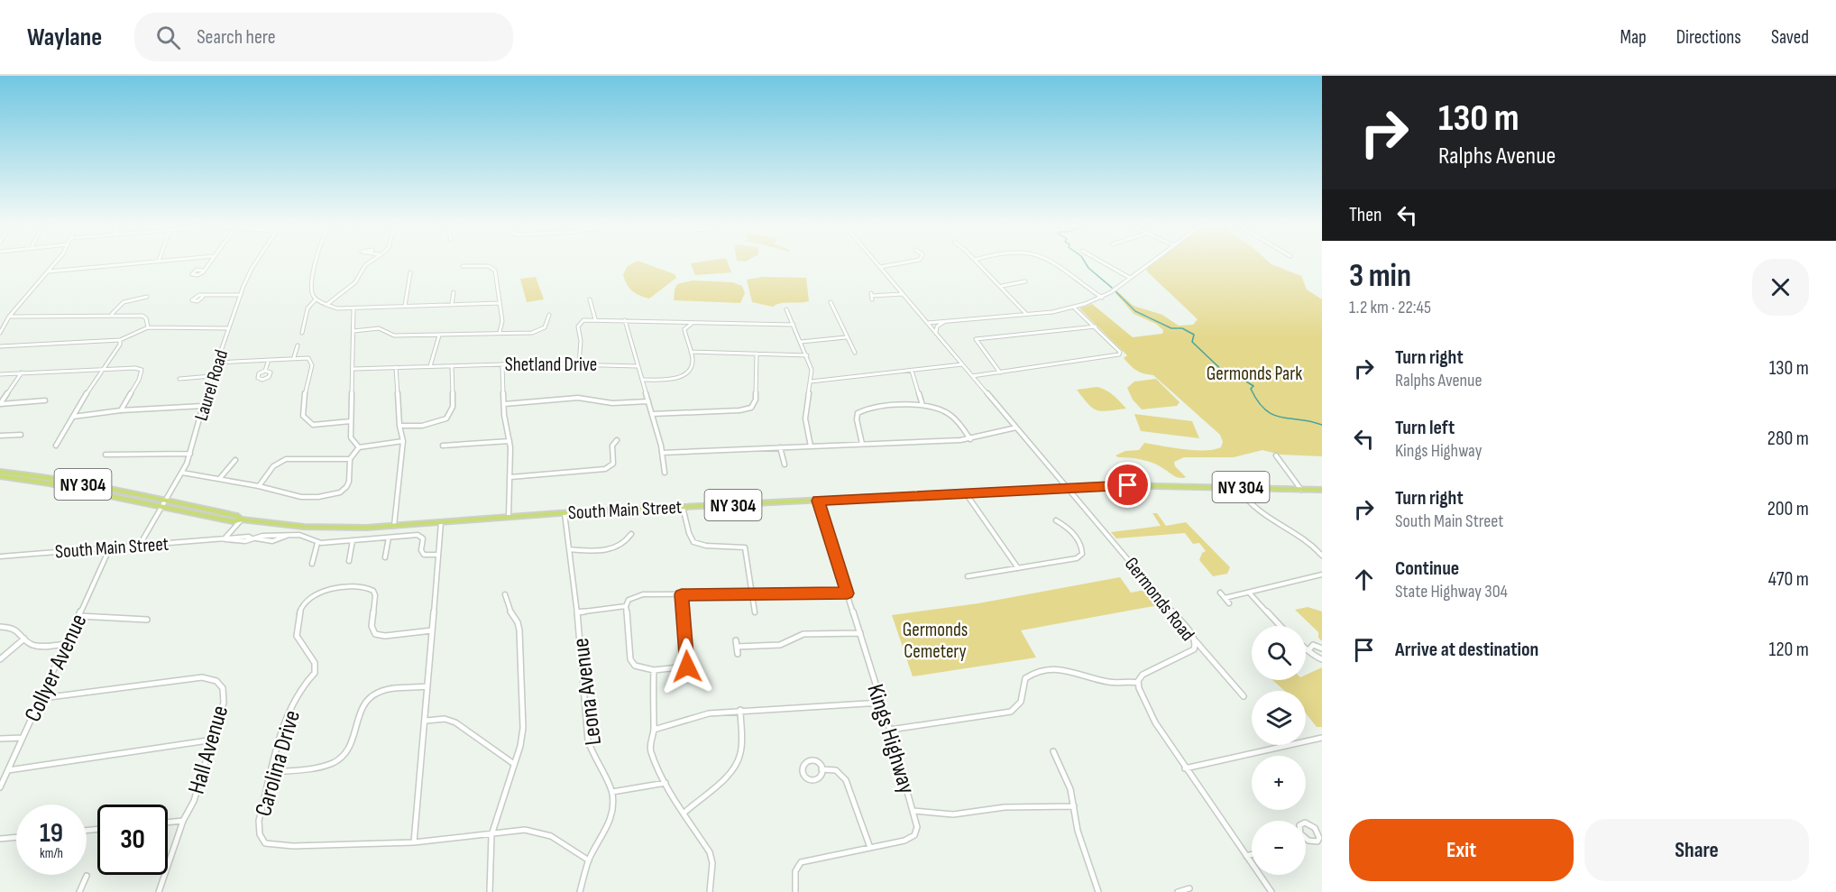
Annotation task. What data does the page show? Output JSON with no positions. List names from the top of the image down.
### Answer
{
  "streets": {
    "main road": ["NY 304", "South Main Street"],
    "street": [
      "Shetland Drive",
      "Laurel Road",
      "Germonds Road",
      "Collyer Avenue",
      "Leona Avenue",
      "Kings Highway",
      "Hall Avenue",
      "Carolina Drive"
    ]
  },
  "crossings": [
    ["Laurel Road", "NY 304"],
    ["Laurel Road", "South Main Street"],
    ["NY 304", "South Main Street"],
    ["NY 304", "Germonds Road"],
    ["South Main Street", "Germonds Road"],
    ["South Main Street", "Collyer Avenue"],
    ["South Main Street", "Leona Avenue"],
    ["South Main Street", "Kings Highway"],
    ["Collyer Avenue", "Hall Avenue"]
  ],
  "parks": ["Germonds Park", "Germonds Cemetery"],
  "page": {
    "header": "Waylane",
    "search": "Search here",
    "nav": ["Map", "Directions", "Saved"],
    "turn": ["130 m", "Ralphs Avenue"],
    "then": "Then",
    "heading": ["3 min", "1.2 km · 22:45"],
    "list": [
      {
        "name": "Turn right",
        "note": "Ralphs Avenue",
        "value": "130 m"
      },
      {
        "name": "Turn left",
        "note": "Kings Highway",
        "value": "280 m"
      },
      {
        "name": "Turn right",
        "note": "South Main Street",
        "value": "200 m"
      },
      {
        "name": "Continue",
        "note": "State Highway 304",
        "value": "470 m"
      },
      {
        "name": "Arrive at destination",
        "value": "120 m"
      }
    ],
    "map_buttons": ["+", "−"],
    "speed": "19 km/h",
    "limit": "30",
    "buttons": ["Exit", "Share"]
  }
}
